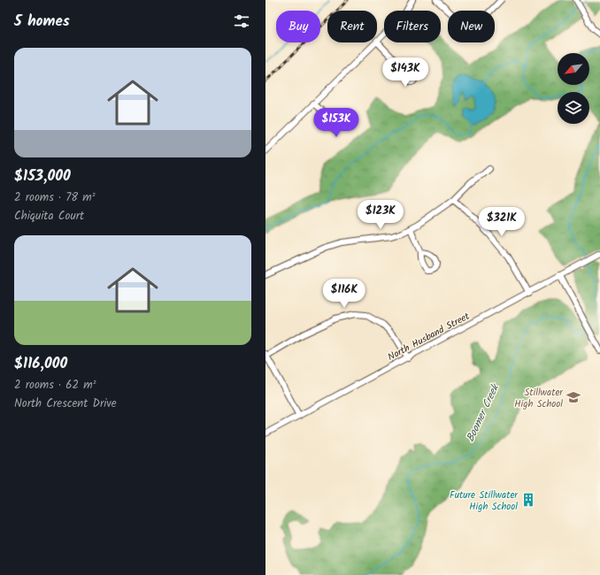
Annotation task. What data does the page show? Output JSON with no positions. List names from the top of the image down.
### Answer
{
  "streets": {
    "street": ["North Husband Street"]
  },
  "water": ["Boomer Creek"],
  "places": {
    "school or university": ["Stillwater High School"],
    "building": ["Future Stillwater High School"]
  },
  "north": "bottom left",
  "page": {
    "heading": "5 homes",
    "chip": [
      "Buy",
      "Rent",
      "Filters",
      "New"
    ],
    "list": [
      {
        "name": "$153,000",
        "note": "2 rooms · 78 m² · Chiquita Court"
      },
      {
        "name": "$116,000",
        "note": "2 rooms · 62 m² · North Crescent Drive"
      }
    ],
    "price": [
      "$143K",
      "$153K",
      "$123K",
      "$321K",
      "$116K"
    ]
  }
}
